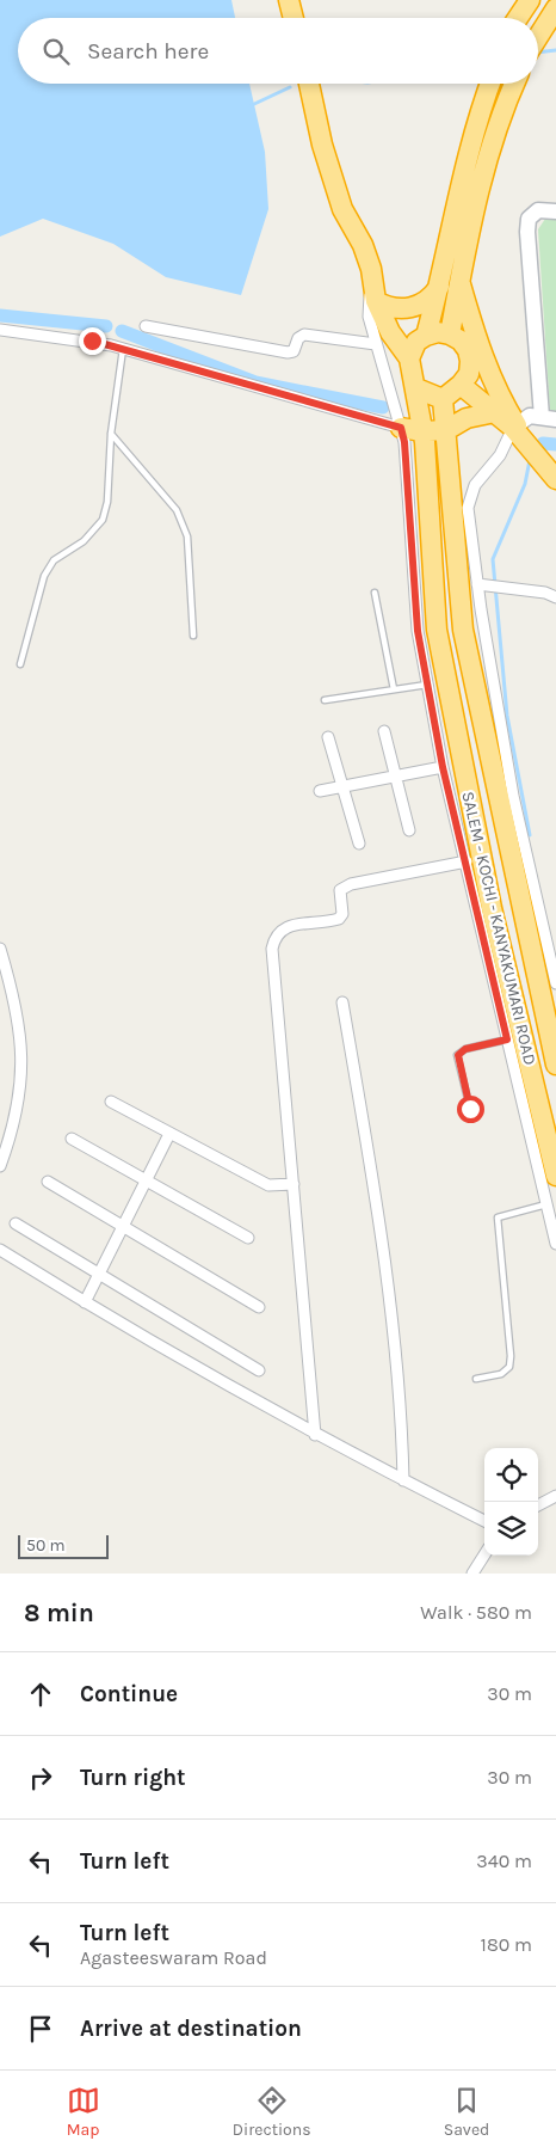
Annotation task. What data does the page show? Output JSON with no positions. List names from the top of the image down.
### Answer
{
  "streets": {
    "highway": ["SALEM - KOCHI - KANYAKUMARI ROAD"]
  },
  "scale_bar": "50 m",
  "page": {
    "search": "Search here",
    "scale": "50 m",
    "heading": ["8 min", "Walk · 580 m"],
    "list": [
      ["Continue", "30 m"],
      ["Turn right", "30 m"],
      ["Turn left", "340 m"],
      ["Turn left", "Agasteeswaram Road", "180 m"],
      "Arrive at destination"
    ],
    "nav": ["Map", "Directions", "Saved"]
  }
}
